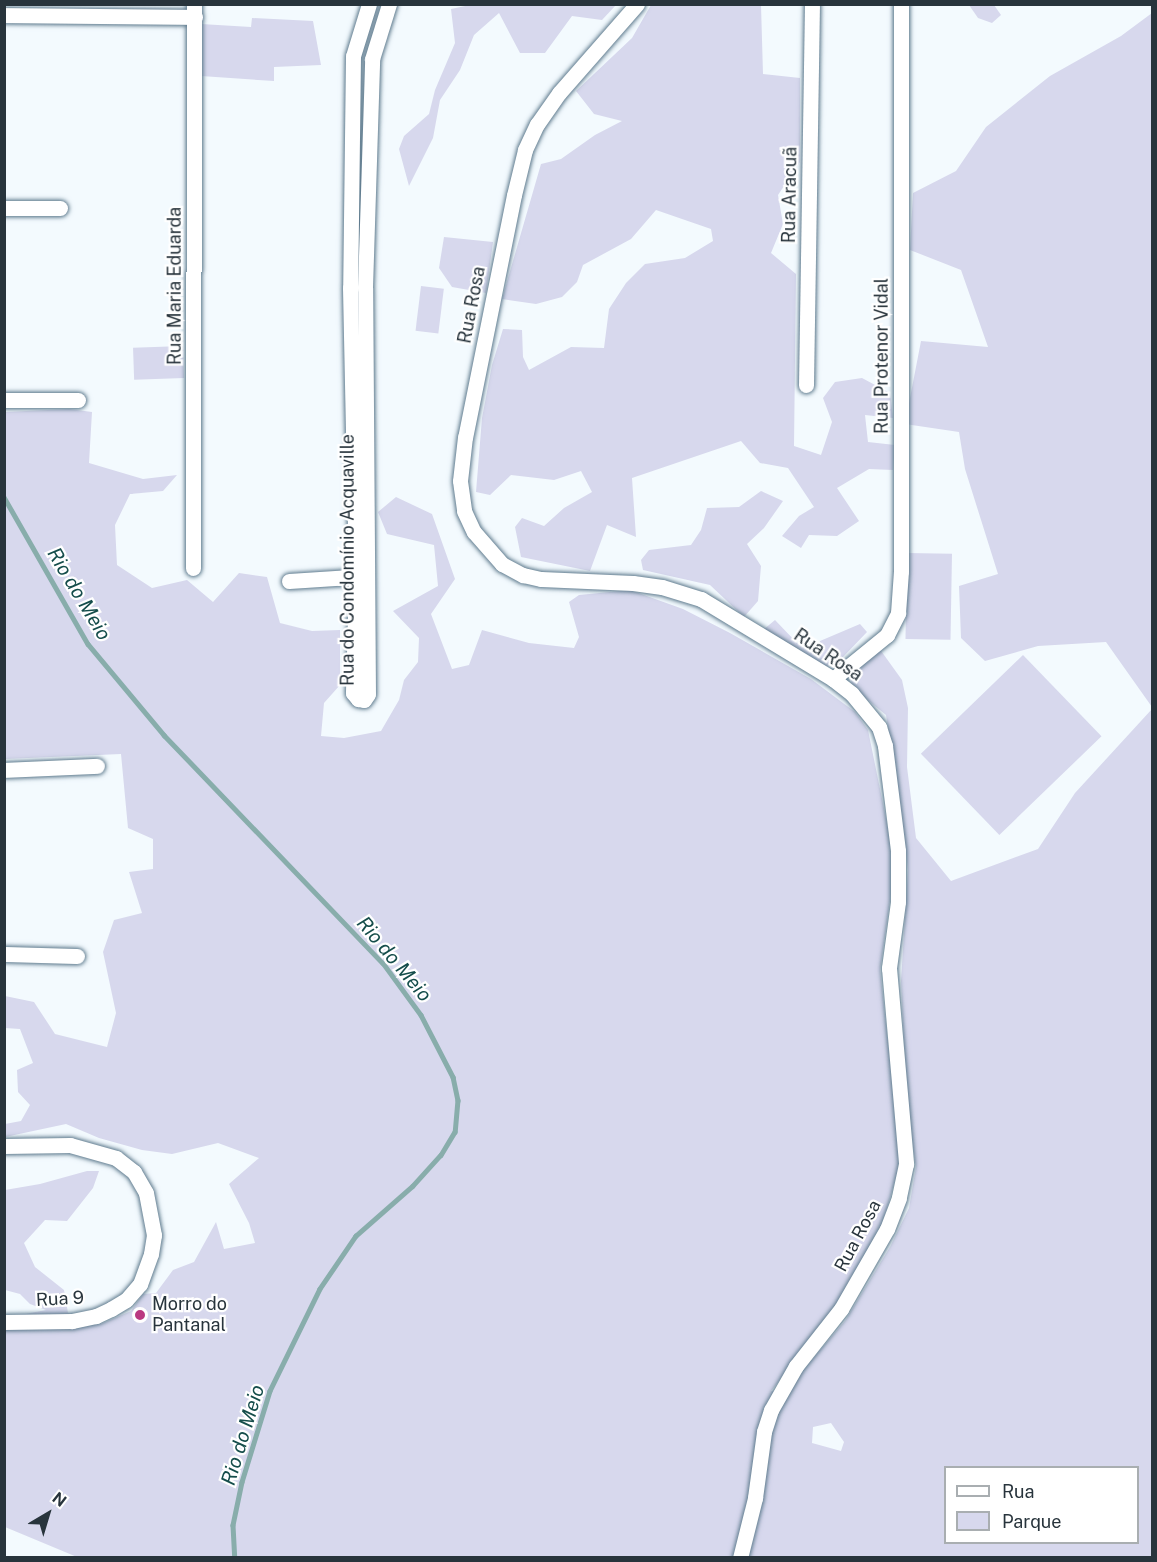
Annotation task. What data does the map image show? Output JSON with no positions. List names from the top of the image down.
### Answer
{
  "streets": {
    "street": [
      "Rua Aracuã",
      "Rua Maria Eduarda",
      "Rua Rosa",
      "Rua Protenor Vidal",
      "Rua do Condomínio Acquaville",
      "Rua 9"
    ]
  },
  "crossings": [
    ["Rua Rosa", "Rua Protenor Vidal"]
  ],
  "water": ["Rio do Meio"],
  "places": ["Morro do Pantanal"],
  "legend": ["Rua", "Parque"],
  "north": "top right"
}
